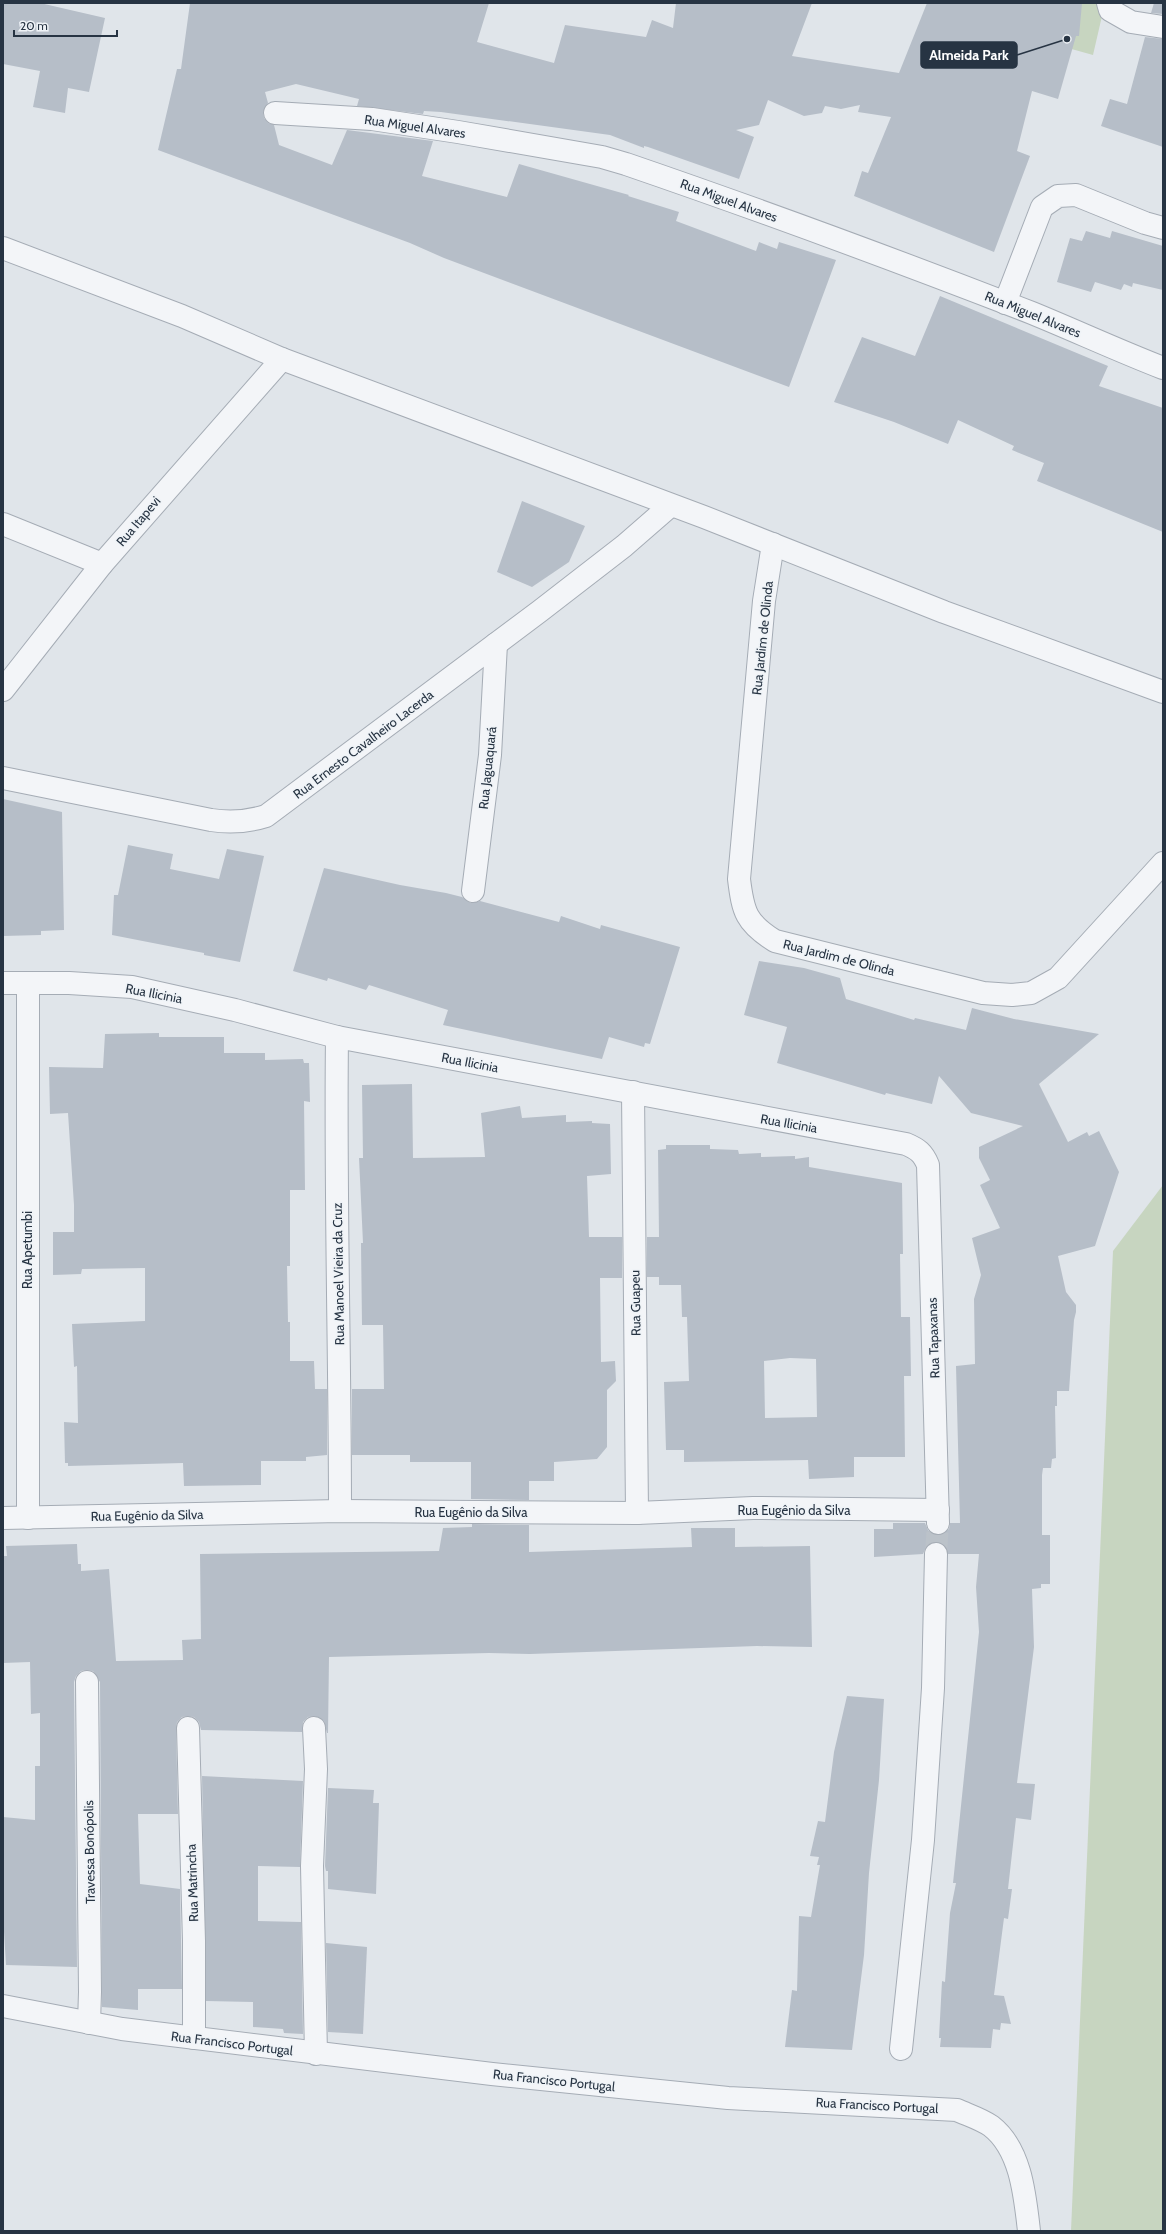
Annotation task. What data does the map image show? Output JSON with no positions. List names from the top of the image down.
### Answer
{
  "streets": {
    "street": [
      "Rua Miguel Alvares",
      "Rua Itapevi",
      "Rua Jardim de Olinda",
      "Rua Ernesto Cavalheiro Lacerda",
      "Rua Jaguaquará",
      "Rua Ilicinia",
      "Rua Apetumbi",
      "Rua Manoel Vieira da Cruz",
      "Rua Guapeu",
      "Rua Tapaxanas",
      "Rua Eugênio da Silva",
      "Travessa Bonópolis",
      "Rua Matrincha",
      "Rua Francisco Portugal"
    ]
  },
  "crossings": [
    ["Rua Ernesto Cavalheiro Lacerda", "Rua Jaguaquará"],
    ["Rua Ilicinia", "Rua Apetumbi"],
    ["Rua Ilicinia", "Rua Manoel Vieira da Cruz"],
    ["Rua Ilicinia", "Rua Guapeu"],
    ["Rua Ilicinia", "Rua Tapaxanas"],
    ["Rua Apetumbi", "Rua Eugênio da Silva"],
    ["Rua Manoel Vieira da Cruz", "Rua Eugênio da Silva"],
    ["Rua Guapeu", "Rua Eugênio da Silva"],
    ["Rua Tapaxanas", "Rua Eugênio da Silva"],
    ["Travessa Bonópolis", "Rua Francisco Portugal"],
    ["Rua Matrincha", "Rua Francisco Portugal"]
  ],
  "places": ["Almeida Park"],
  "scale_bar": "20 m"
}
